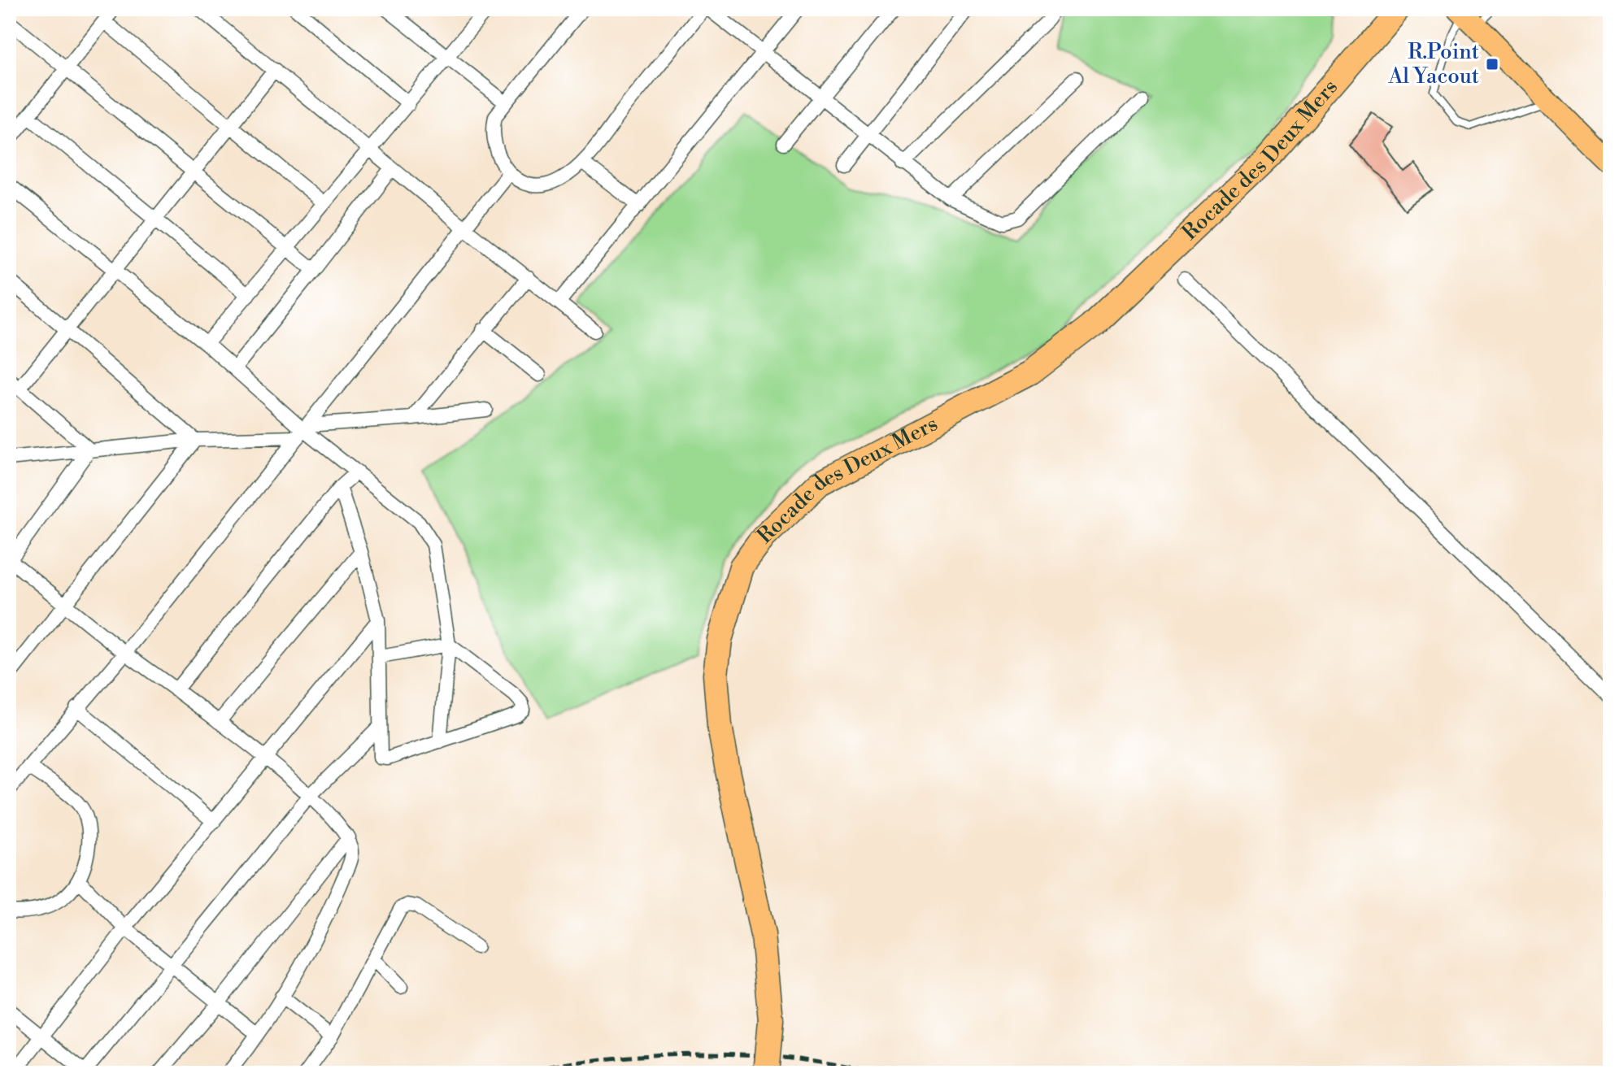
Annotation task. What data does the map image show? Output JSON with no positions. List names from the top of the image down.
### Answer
{
  "streets": {
    "highway": ["Rocade des Deux Mers"]
  },
  "places": {
    "transit": ["R.Point Al Yacout"]
  }
}
